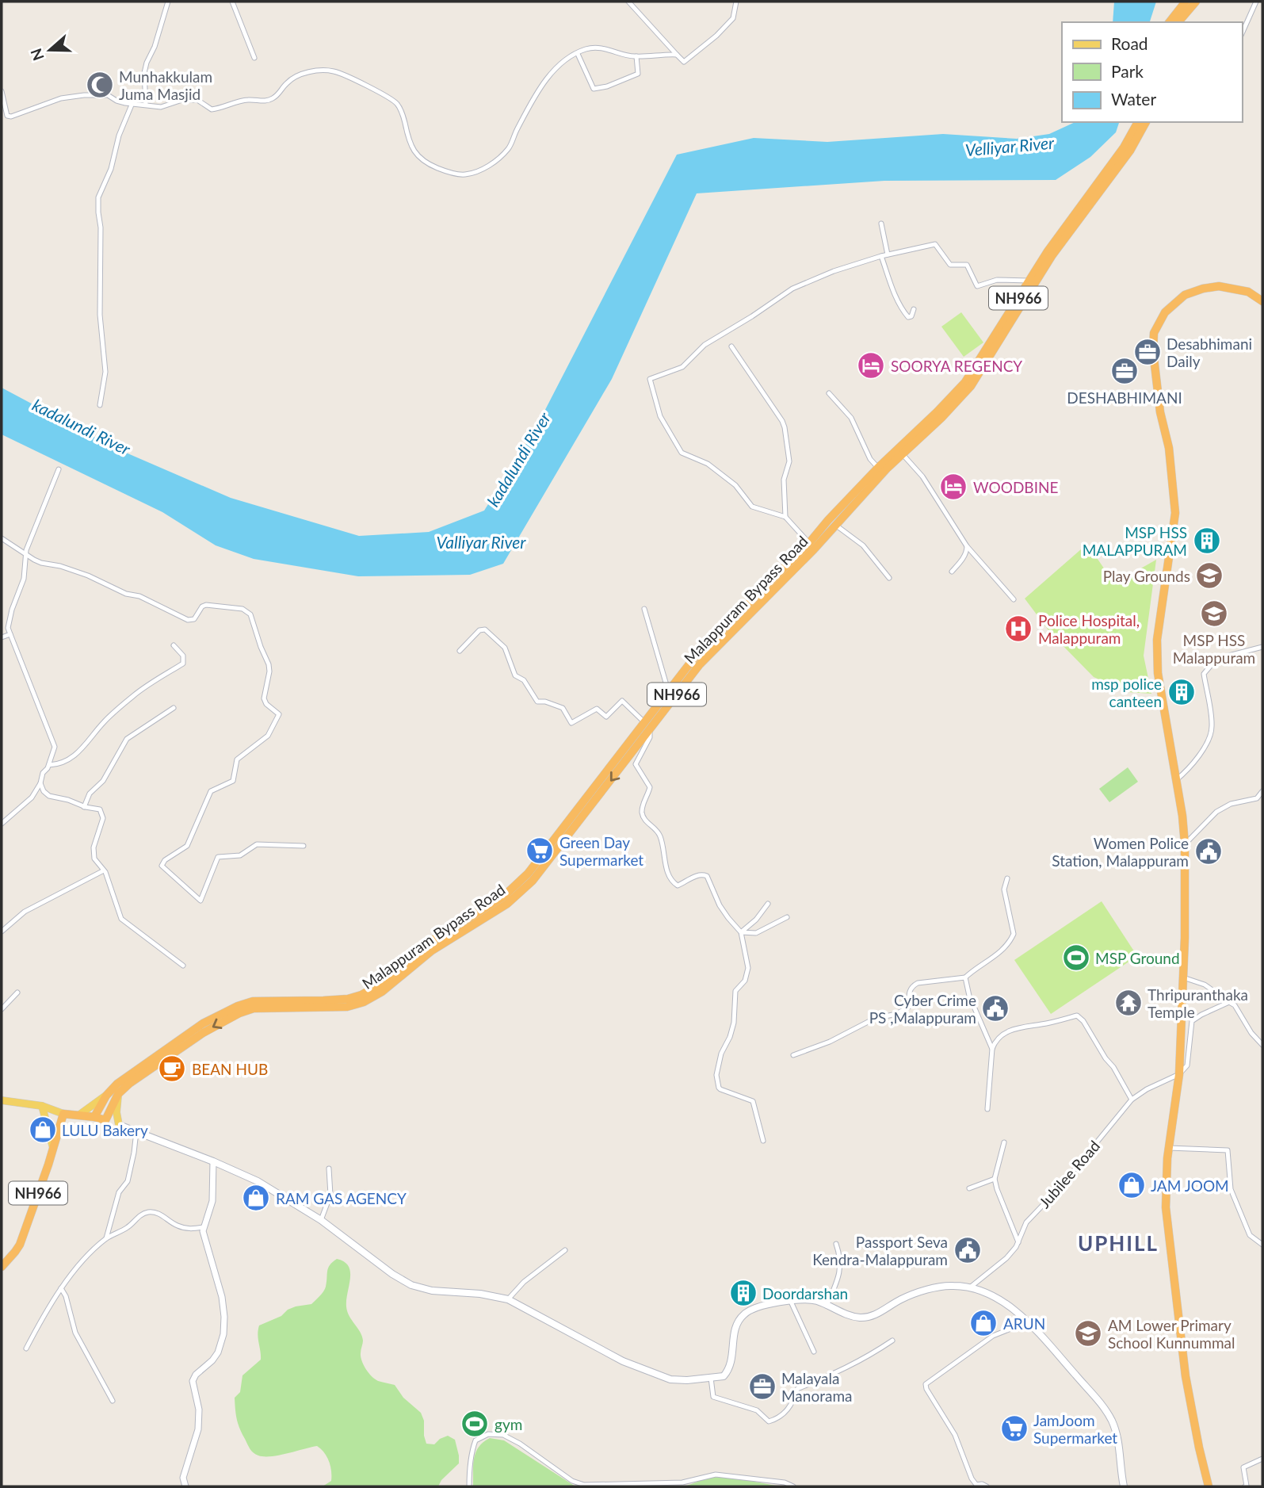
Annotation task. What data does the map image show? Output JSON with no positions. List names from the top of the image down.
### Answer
{
  "streets": {
    "highway": ["NH966", "Malappuram Bypass Road"],
    "street": ["Jubilee Road"]
  },
  "districts": ["UPHILL"],
  "water": ["Velliyar River", "kadalundi River", "Valliyar River"],
  "places": {
    "mosque": ["Munhakkulam Juma Masjid"],
    "office": ["Desabhimani Daily", "DESHABHIMANI", "Malayala Manorama"],
    "hotel": ["SOORYA REGENCY", "WOODBINE"],
    "building": ["MSP HSS MALAPPURAM", "msp police canteen", "Doordarshan"],
    "school or university": ["Play Grounds", "MSP HSS Malappuram", "AM Lower Primary School Kunnummal"],
    "hospital": ["Police Hospital, Malappuram"],
    "supermarket": ["Green Day Supermarket", "JamJoom Supermarket"],
    "public building": ["Women Police Station, Malappuram", "Cyber Crime PS ,Malappuram", "Passport Seva Kendra-Malappuram"],
    "sports": ["MSP Ground", "gym"],
    "temple": ["Thripuranthaka Temple"],
    "cafe": ["BEAN HUB"],
    "shop": [
      "LULU Bakery",
      "JAM JOOM",
      "RAM GAS AGENCY",
      "ARUN"
    ]
  },
  "legend": ["Road", "Park", "Water"],
  "north": "left"
}
